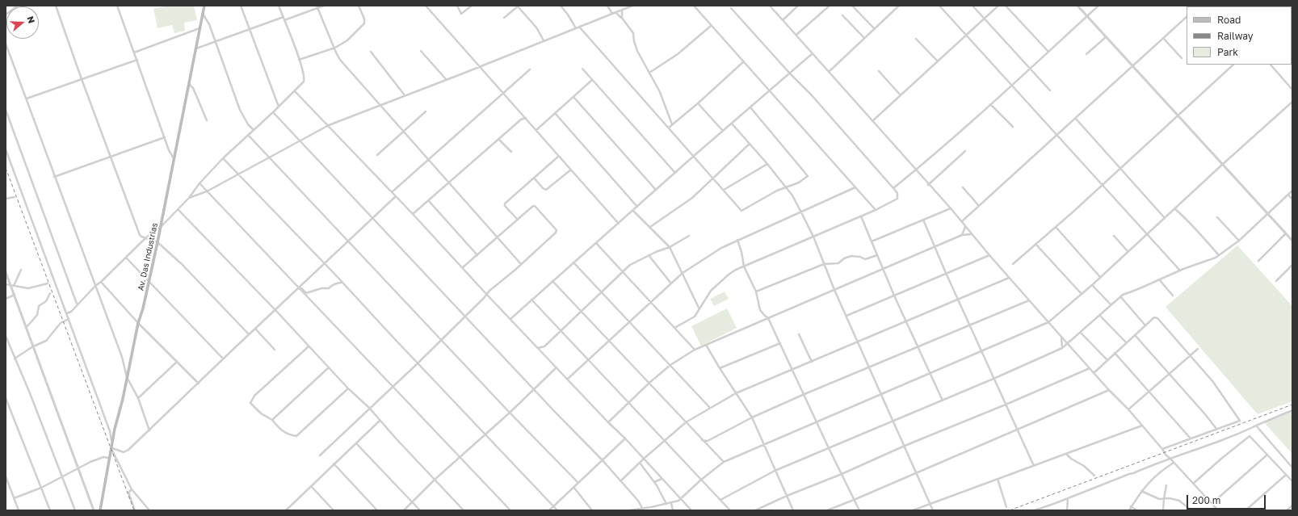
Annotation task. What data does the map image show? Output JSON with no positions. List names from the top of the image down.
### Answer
{
  "streets": {
    "main road": ["Av. Das Industrias"]
  },
  "legend": ["Road", "Railway", "Park"],
  "scale_bar": "200 m",
  "north": "right"
}
